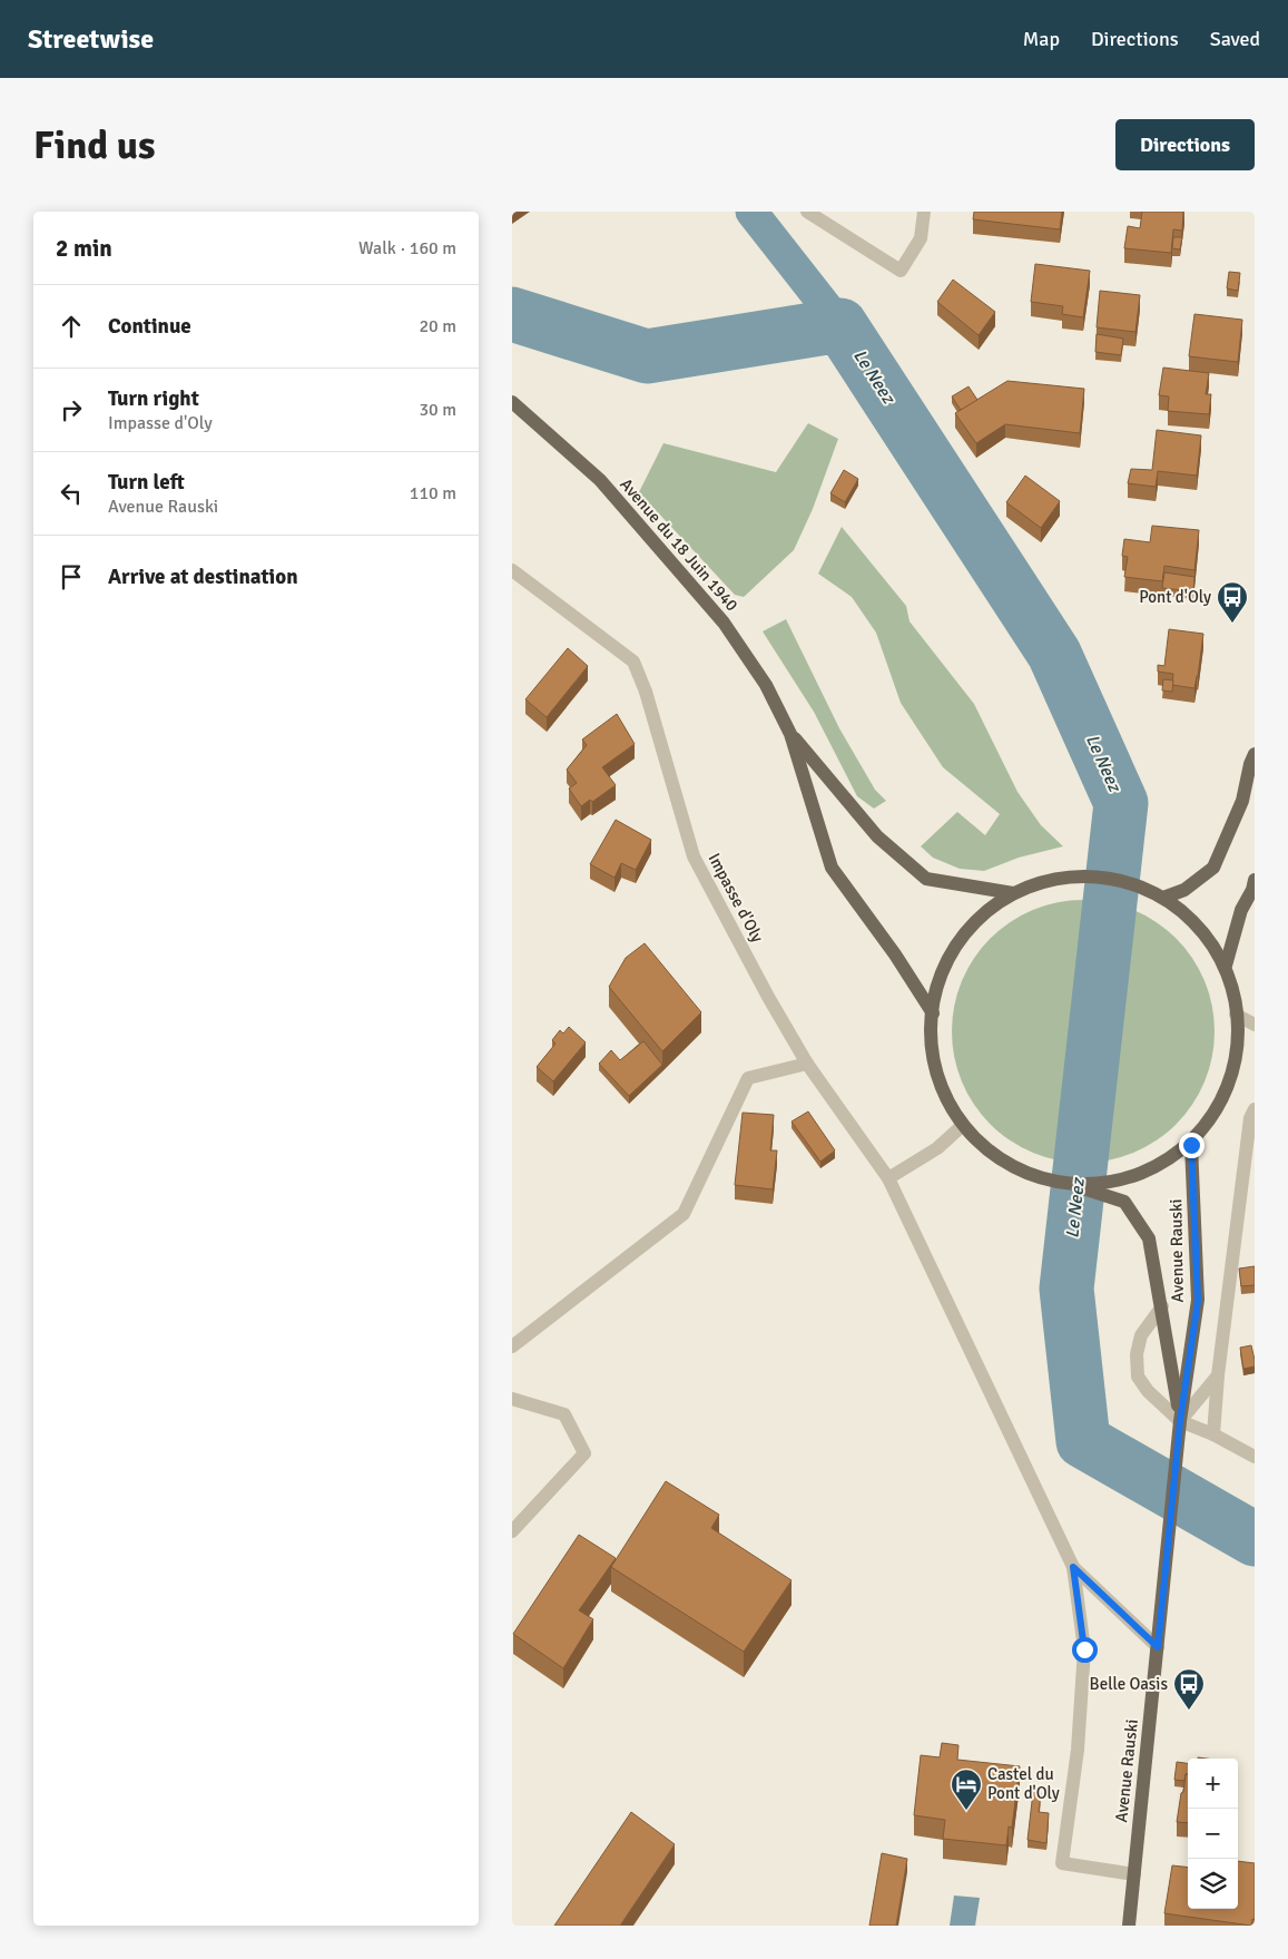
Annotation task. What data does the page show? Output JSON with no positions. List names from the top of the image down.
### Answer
{
  "streets": {
    "main road": ["Avenue du 18 Juin 1940", "Avenue Rauski"],
    "street": ["Impasse d'Oly"]
  },
  "water": ["Le Neez"],
  "places": {
    "bus stop": ["Pont d'Oly", "Belle Oasis"],
    "hotel": ["Castel du Pont d'Oly"]
  },
  "page": {
    "header": "Streetwise",
    "nav": ["Map", "Directions", "Saved"],
    "buttons": "Directions",
    "title": "Find us",
    "heading": ["2 min", "Walk · 160 m"],
    "list": [
      ["Continue", "20 m"],
      ["Turn right", "Impasse d'Oly", "30 m"],
      ["Turn left", "Avenue Rauski", "110 m"],
      "Arrive at destination"
    ],
    "map_buttons": ["+", "−"]
  }
}
